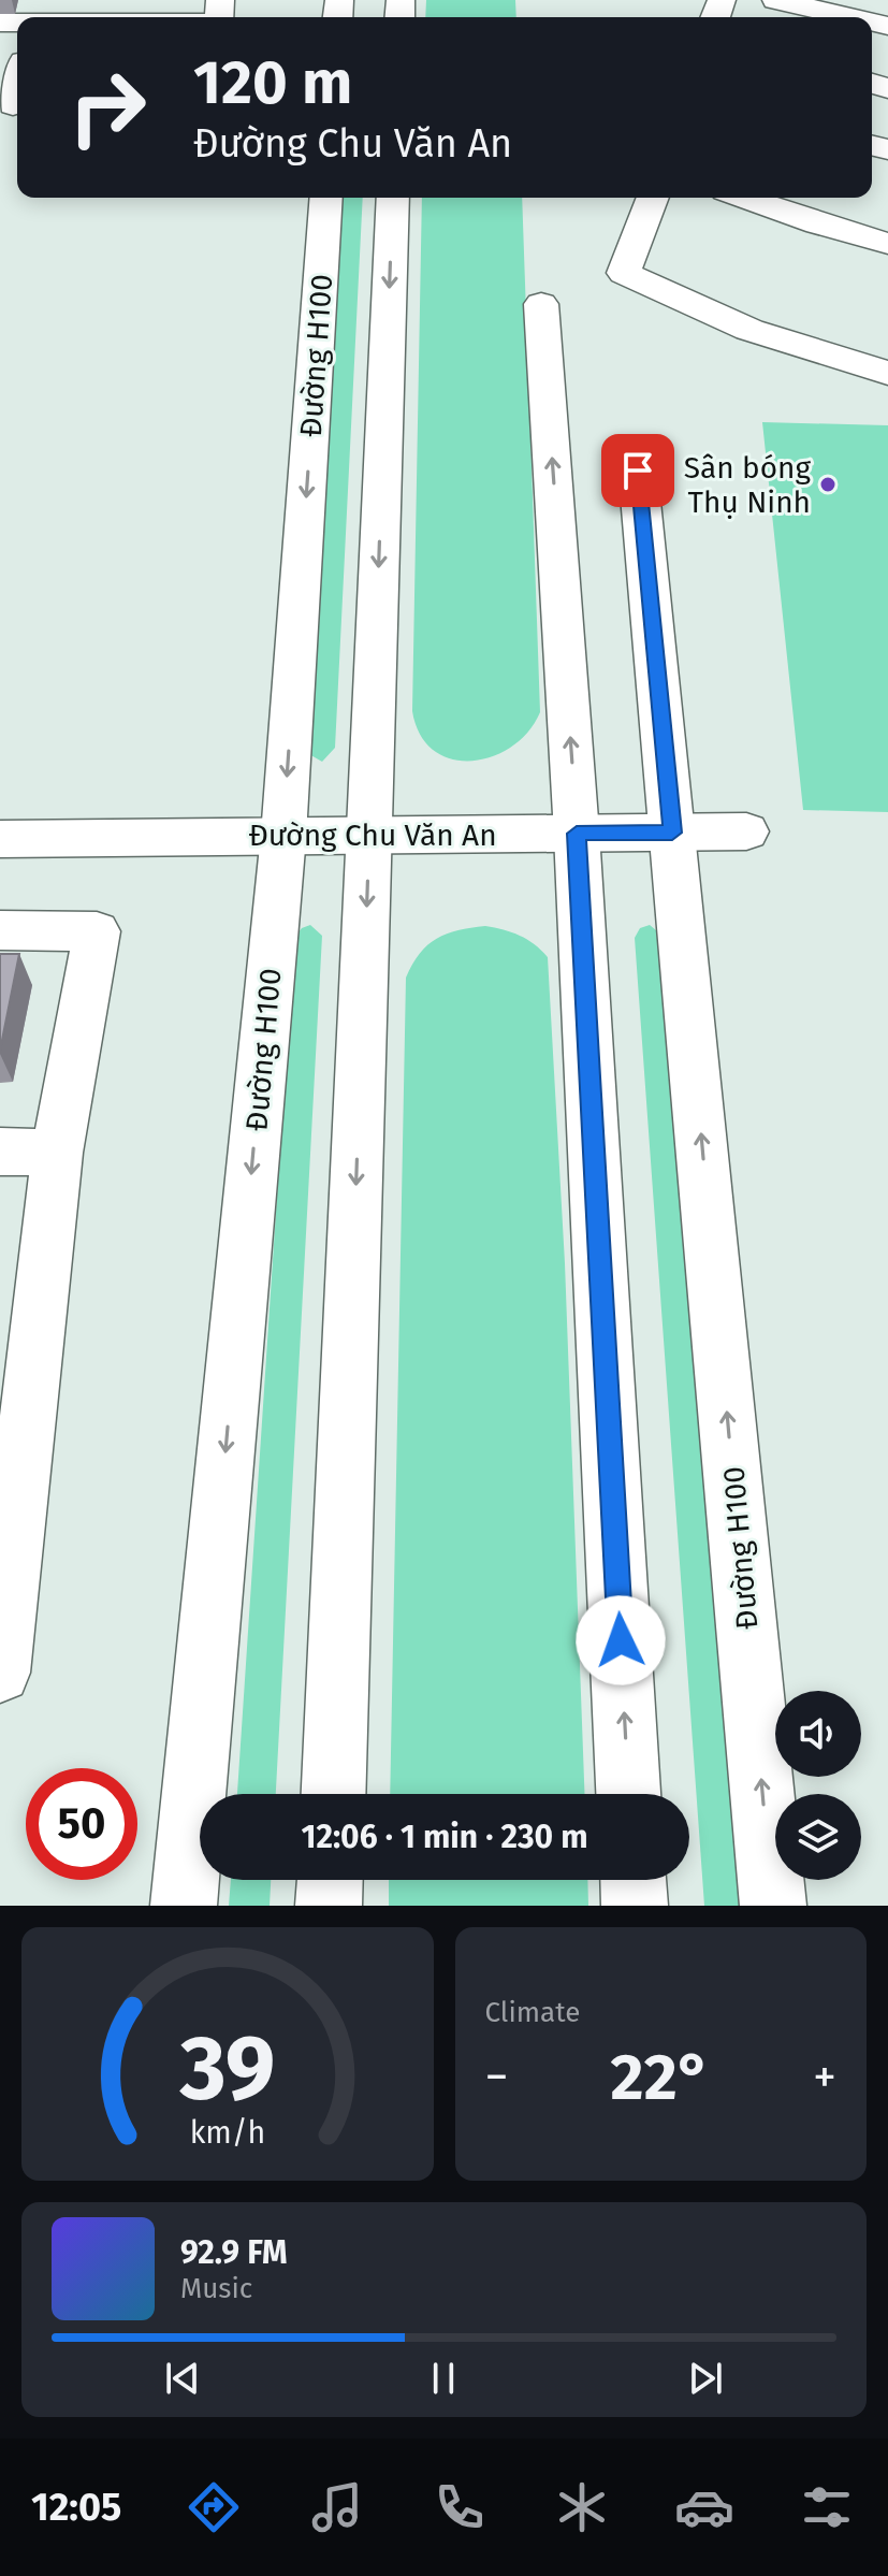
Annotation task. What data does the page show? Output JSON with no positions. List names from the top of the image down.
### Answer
{
  "streets": {
    "main road": ["Đường H100", "Đường Chu Văn An"]
  },
  "crossings": [
    ["Đường H100", "Đường Chu Văn An"]
  ],
  "places": ["Sân bóng Thụ Ninh"],
  "page": {
    "turn": ["120 m", "Đường Chu Văn An"],
    "limit": "50",
    "trip": "12:06 · 1 min · 230 m",
    "tile": "Climate",
    "heat": ["−", "22°", "+"],
    "song": ["92.9 FM", "Music"],
    "tabs": "12:05",
    "gauge": ["39", "km/h"]
  }
}
